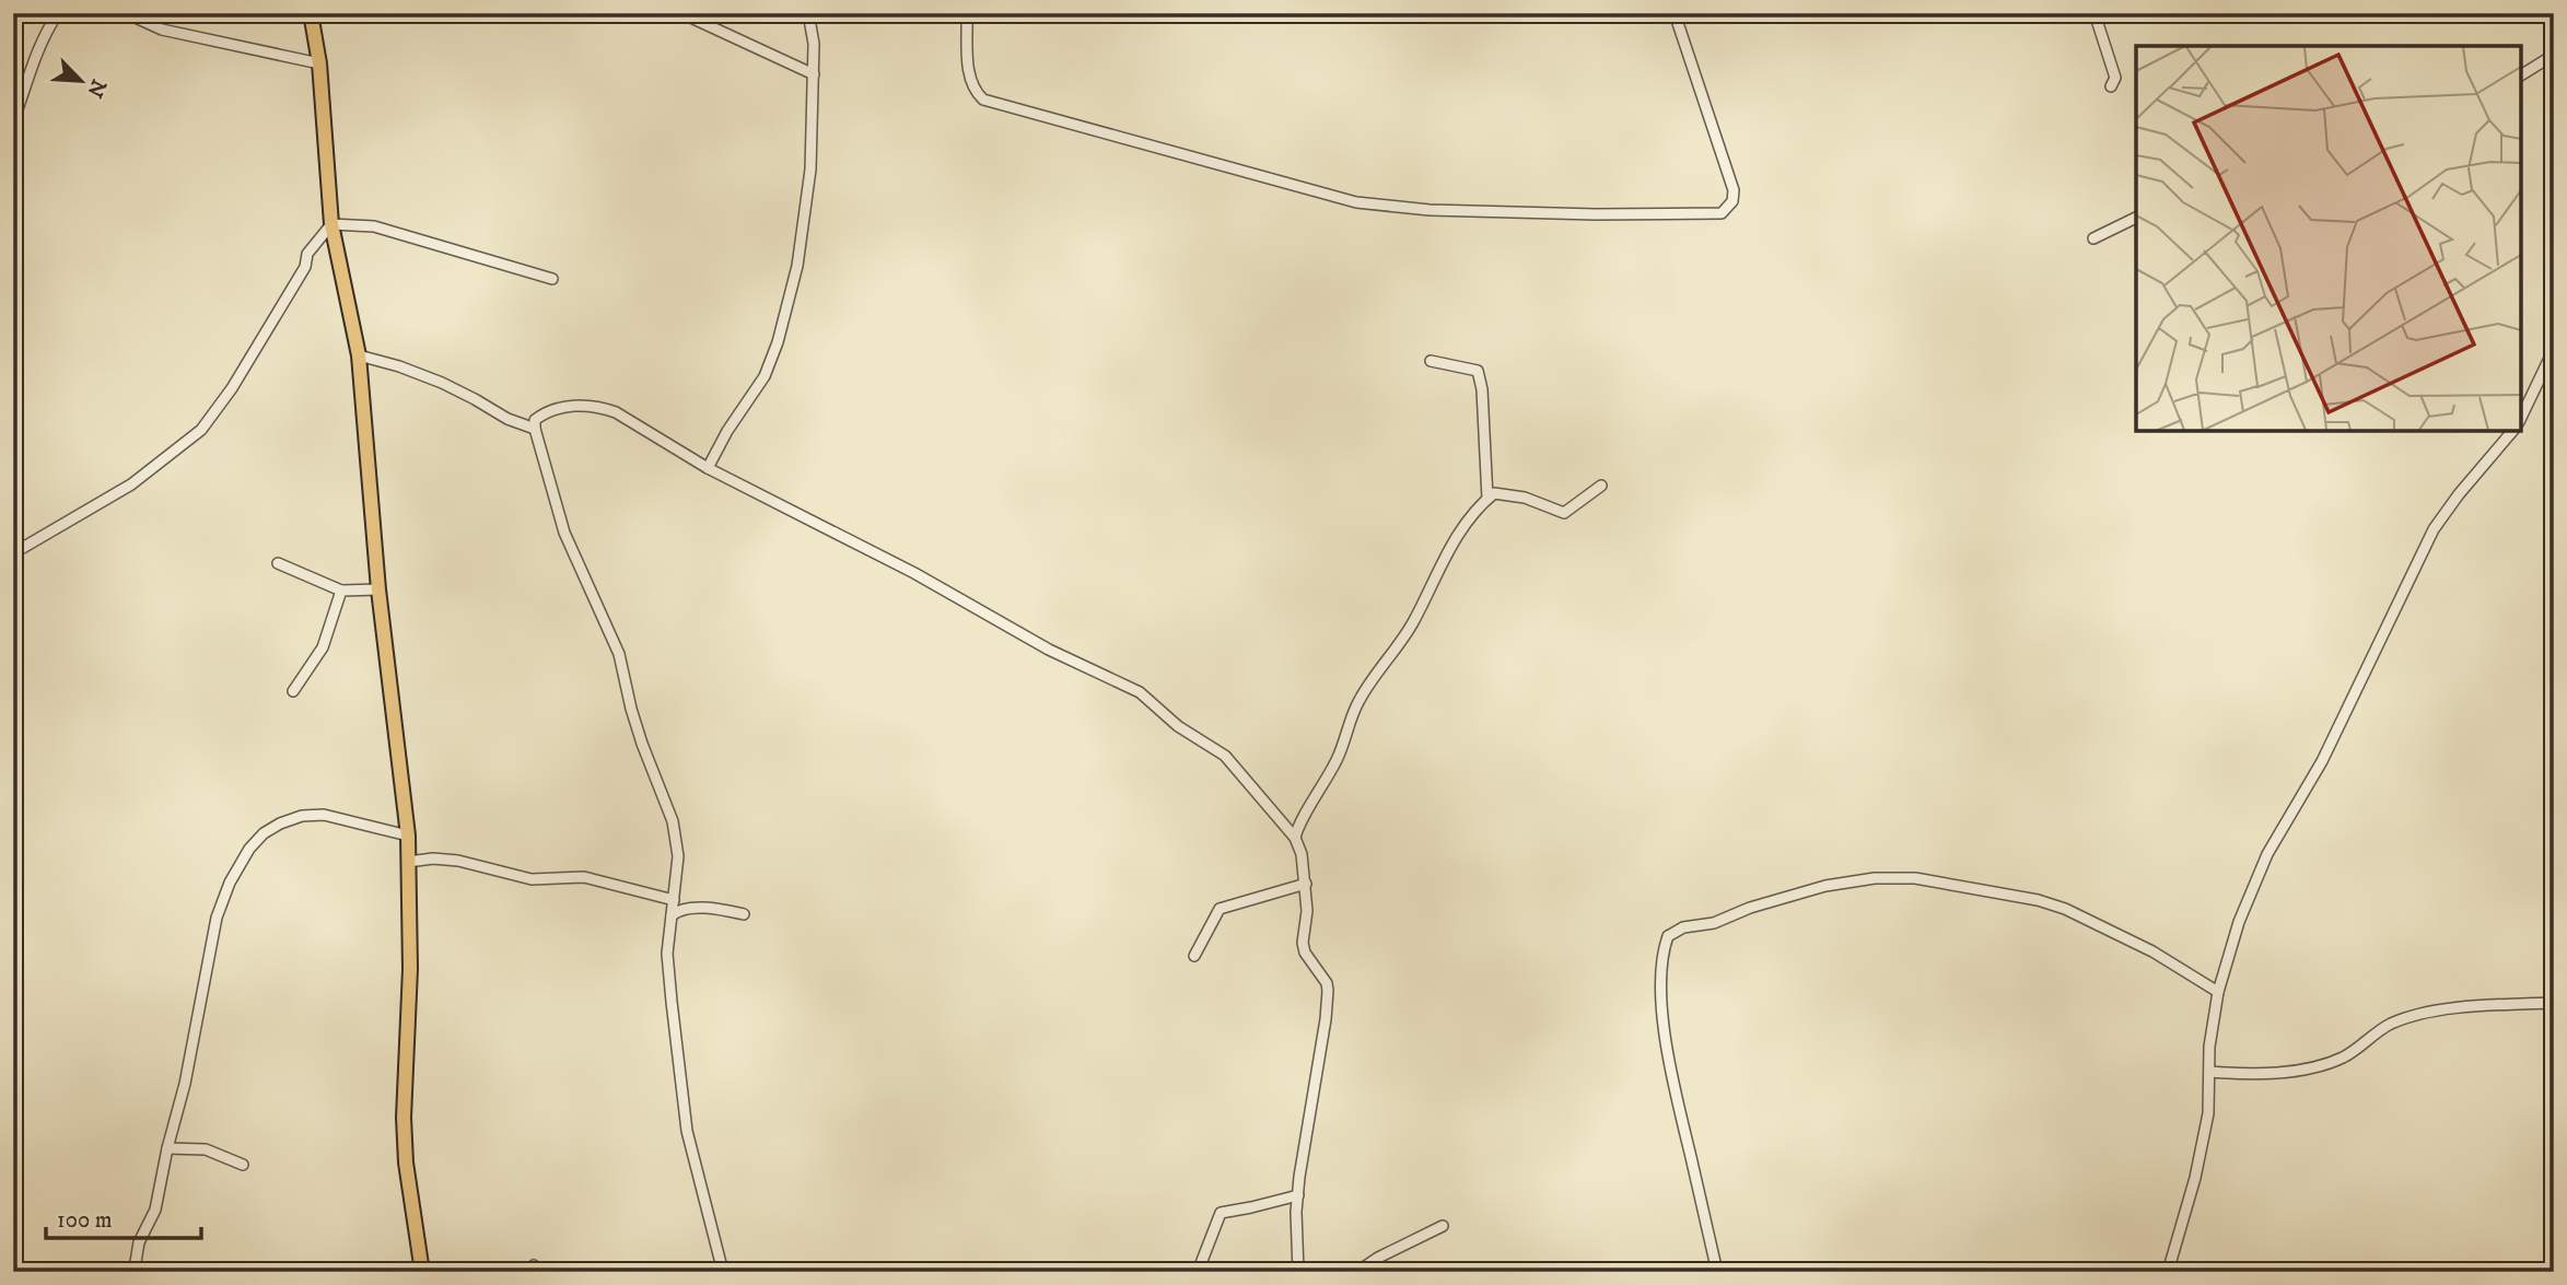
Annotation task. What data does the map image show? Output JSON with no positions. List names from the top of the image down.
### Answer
{
  "scale_bar": "100 m",
  "north": "bottom right"
}
